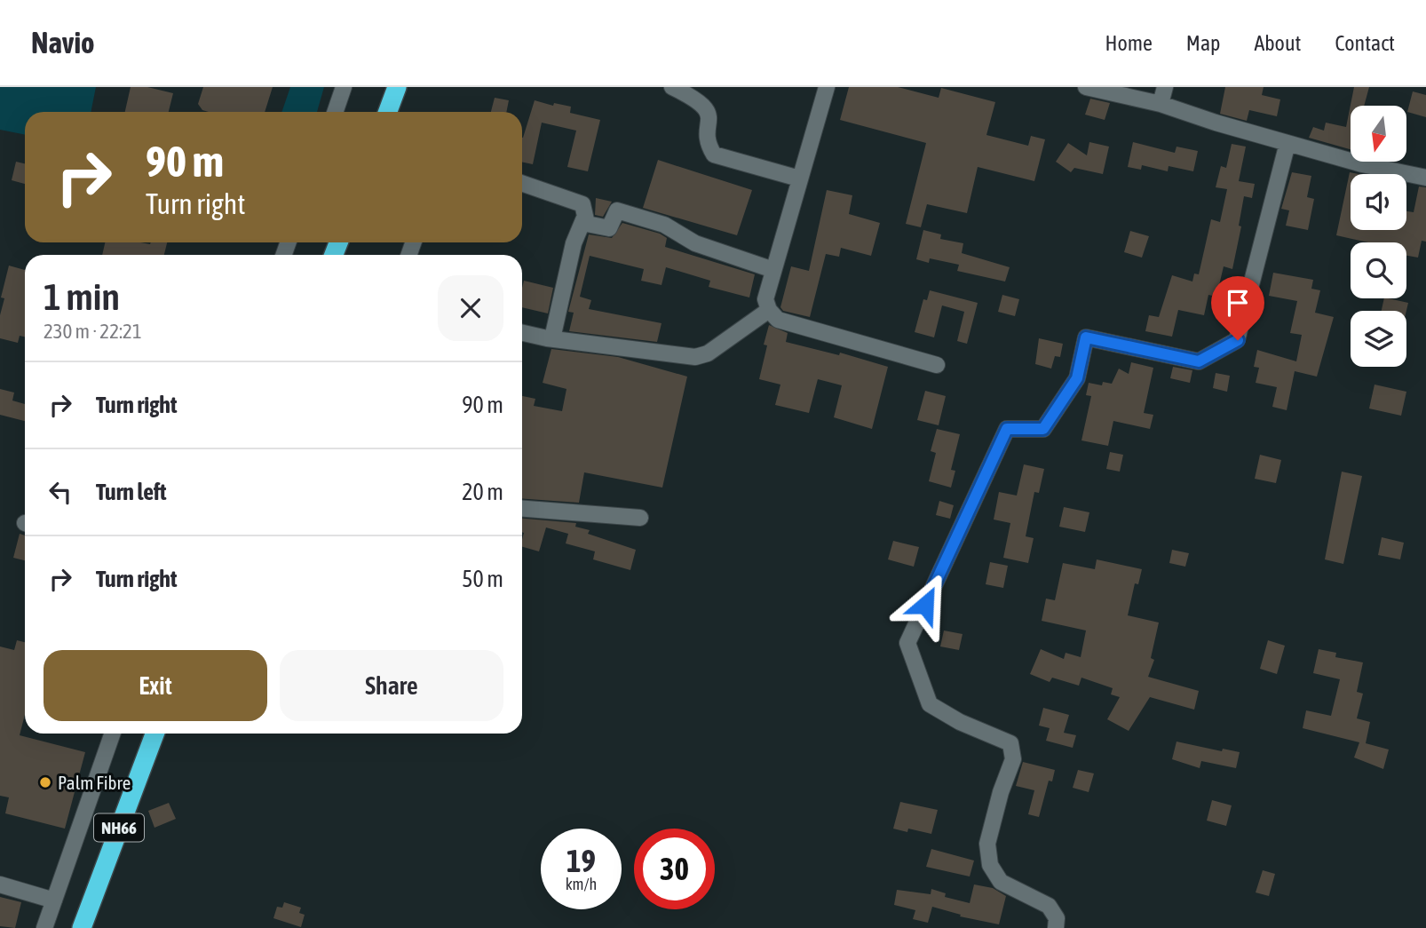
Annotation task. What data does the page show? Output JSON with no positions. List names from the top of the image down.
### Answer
{
  "streets": {
    "highway": ["NH66"]
  },
  "places": ["Palm Fibre"],
  "north": "bottom",
  "page": {
    "header": "Navio",
    "nav": [
      "Home",
      "Map",
      "About",
      "Contact"
    ],
    "turn": ["90 m", "Turn right"],
    "heading": ["1 min", "230 m · 22:21"],
    "list": [
      {
        "name": "Turn right",
        "value": "90 m"
      },
      {
        "name": "Turn left",
        "value": "20 m"
      },
      {
        "name": "Turn right",
        "value": "50 m"
      }
    ],
    "buttons": ["Exit", "Share"],
    "speed": "19 km/h",
    "limit": "30"
  }
}
